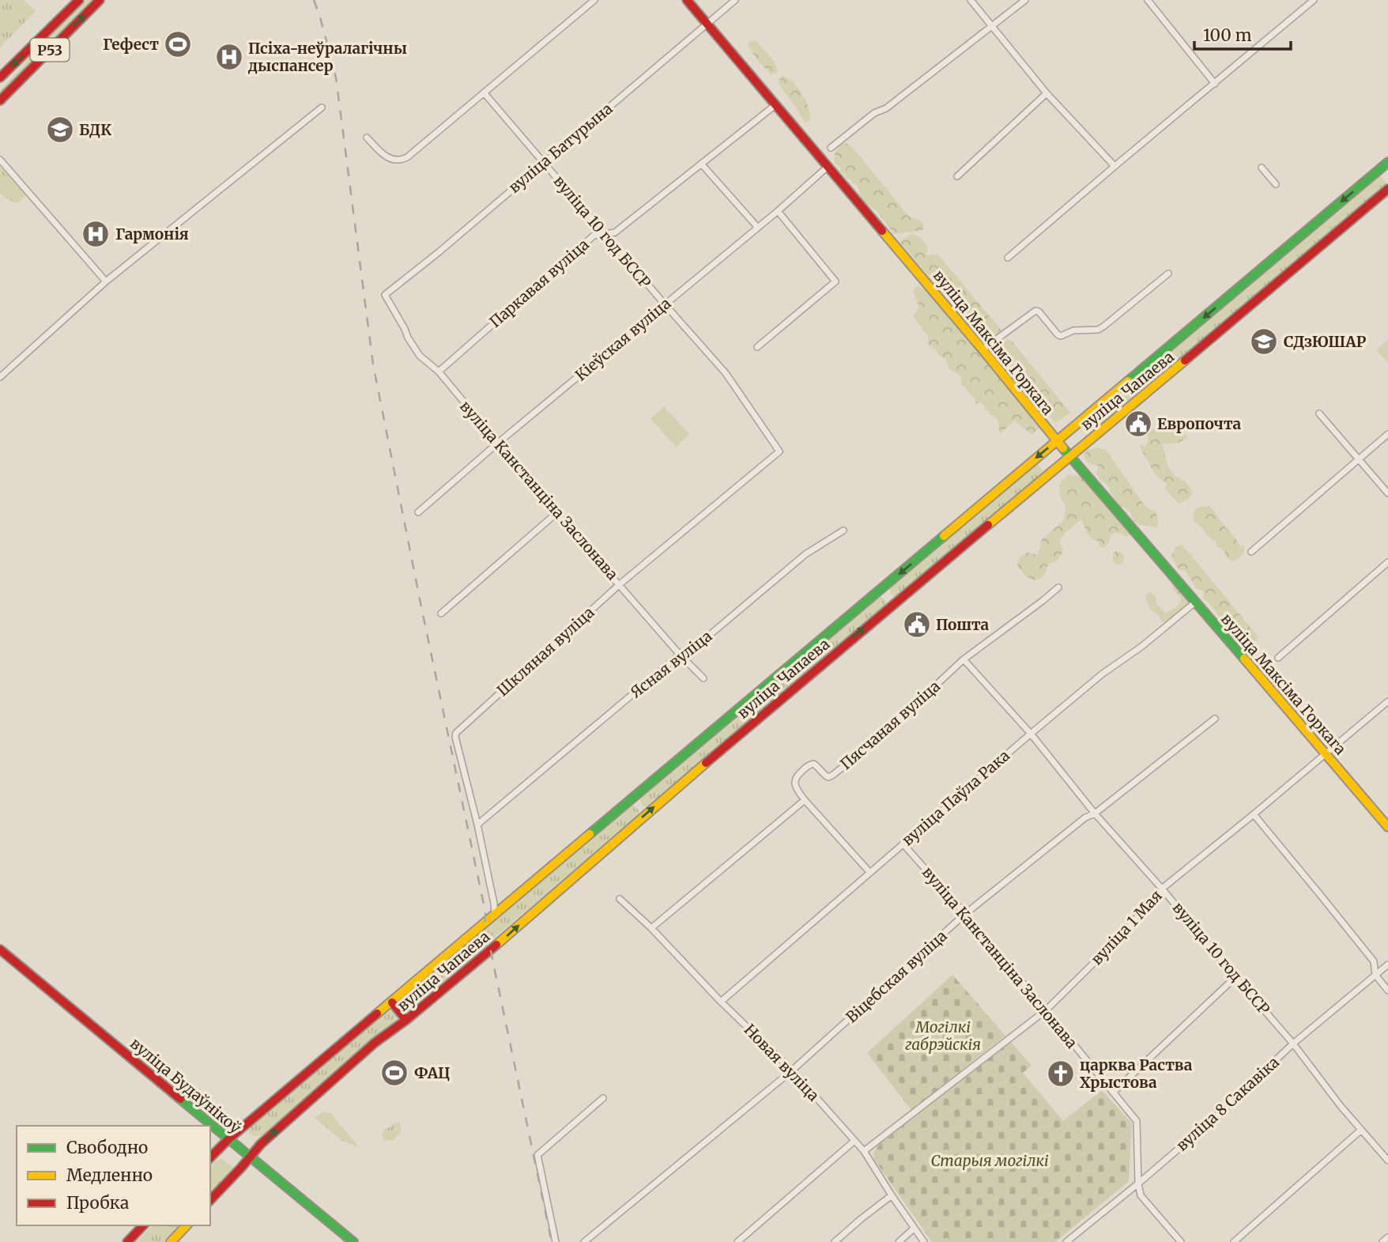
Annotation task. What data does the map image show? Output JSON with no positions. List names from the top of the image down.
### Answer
{
  "streets": {
    "main road": [
      "Р53",
      "вуліца Максіма Горкага",
      "вуліца Чапаева",
      "вуліца Будаўнікоў"
    ],
    "street": [
      "вуліца Батурына",
      "вуліца 10 год БССР",
      "Паркавая вуліца",
      "Кіеўская вуліца",
      "вуліца Канстанціна Заслонава",
      "Шкляная вуліца",
      "Ясная вуліца",
      "Пясчаная вуліца",
      "вуліца Паўла Рака",
      "вуліца 1 Мая",
      "Віцебская вуліца",
      "Новая вуліца",
      "вуліца 8 Сакавіка"
    ]
  },
  "crossings": [
    ["вуліца Батурына", "вуліца 10 год БССР"],
    ["вуліца Батурына", "вуліца Максіма Горкага"],
    ["вуліца Батурына", "вуліца Канстанціна Заслонава"],
    ["вуліца 10 год БССР", "Паркавая вуліца"],
    ["вуліца 10 год БССР", "Кіеўская вуліца"],
    ["вуліца 10 год БССР", "Шкляная вуліца"],
    ["вуліца 10 год БССР", "Пясчаная вуліца"],
    ["вуліца 10 год БССР", "вуліца Паўла Рака"],
    ["вуліца 10 год БССР", "вуліца 1 Мая"],
    ["вуліца 10 год БССР", "Віцебская вуліца"],
    ["вуліца 10 год БССР", "вуліца 8 Сакавіка"],
    ["Паркавая вуліца", "вуліца Максіма Горкага"],
    ["Паркавая вуліца", "вуліца Канстанціна Заслонава"],
    ["Кіеўская вуліца", "вуліца Максіма Горкага"],
    ["Кіеўская вуліца", "вуліца Канстанціна Заслонава"],
    ["вуліца Максіма Горкага", "вуліца Чапаева"],
    ["вуліца Максіма Горкага", "вуліца Паўла Рака"],
    ["вуліца Максіма Горкага", "вуліца 1 Мая"],
    ["вуліца Чапаева", "Шкляная вуліца"],
    ["вуліца Чапаева", "вуліца Будаўнікоў"],
    ["вуліца Канстанціна Заслонава", "Шкляная вуліца"],
    ["вуліца Канстанціна Заслонава", "Ясная вуліца"],
    ["вуліца Канстанціна Заслонава", "вуліца Паўла Рака"],
    ["вуліца Канстанціна Заслонава", "вуліца 1 Мая"],
    ["вуліца Канстанціна Заслонава", "Віцебская вуліца"],
    ["вуліца Канстанціна Заслонава", "вуліца 8 Сакавіка"],
    ["Шкляная вуліца", "Ясная вуліца"],
    ["вуліца Паўла Рака", "Новая вуліца"],
    ["вуліца 1 Мая", "Новая вуліца"],
    ["Віцебская вуліца", "Новая вуліца"]
  ],
  "parks": ["Могілкі габрэйскія", "Старыя могілкі"],
  "places": {
    "sports": ["Гефест", "ФАЦ"],
    "hospital": ["Псіха-неўралагічны дыспансер", "Гармонія"],
    "school or university": ["БДК", "СДзЮШАР"],
    "public building": ["Европочта", "Пошта"],
    "church": ["царква Раства Хрыстова"]
  },
  "legend": ["Свободно", "Медленно", "Пробка"],
  "scale_bar": "100 m"
}
